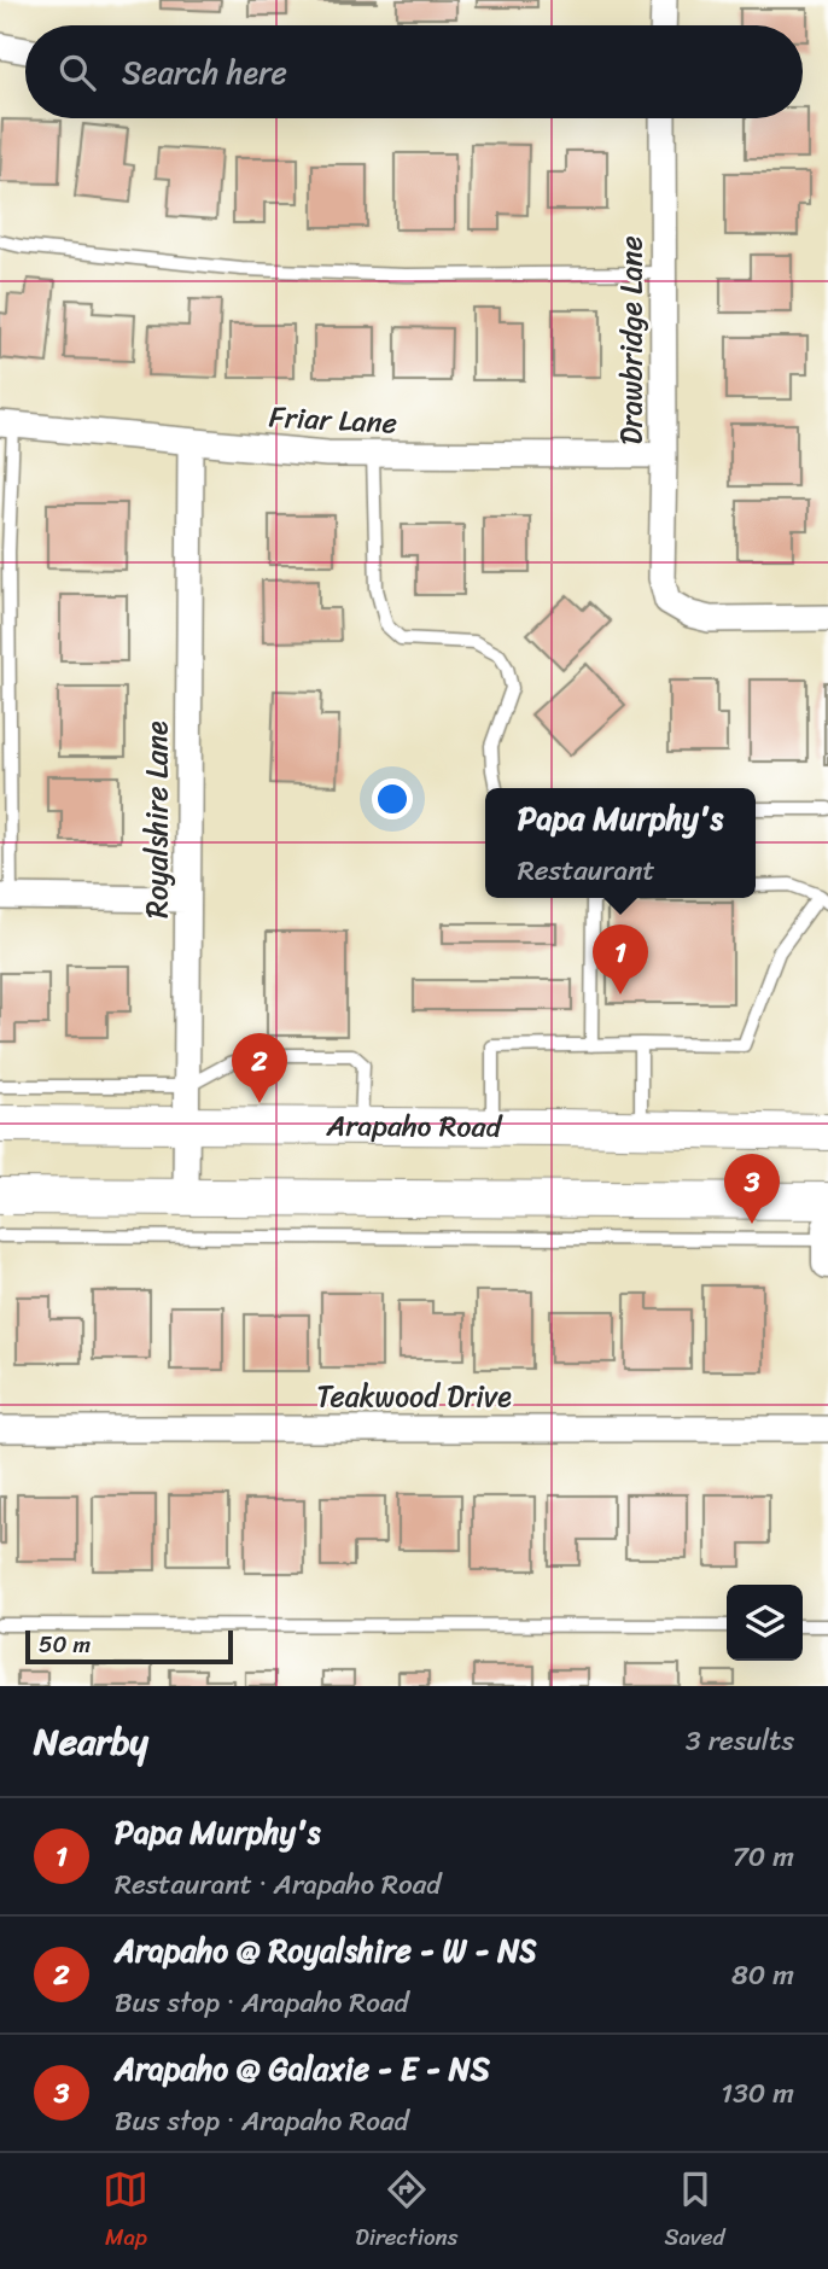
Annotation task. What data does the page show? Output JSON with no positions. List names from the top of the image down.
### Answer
{
  "streets": {
    "main road": ["Arapaho Road"],
    "street": [
      "Drawbridge Lane",
      "Friar Lane",
      "Royalshire Lane",
      "Teakwood Drive"
    ]
  },
  "crossings": [
    ["Drawbridge Lane", "Friar Lane"],
    ["Friar Lane", "Royalshire Lane"],
    ["Royalshire Lane", "Arapaho Road"]
  ],
  "scale_bar": "50 m",
  "page": {
    "search": "Search here",
    "popup": ["Papa Murphy's", "Restaurant"],
    "pins": ["1", "2", "3"],
    "scale": "50 m",
    "heading": ["Nearby", "3 results"],
    "list": [
      {
        "mark": "1",
        "name": "Papa Murphy's",
        "note": "Restaurant · Arapaho Road",
        "value": "70 m"
      },
      {
        "mark": "2",
        "name": "Arapaho @ Royalshire - W - NS",
        "note": "Bus stop · Arapaho Road",
        "value": "80 m"
      },
      {
        "mark": "3",
        "name": "Arapaho @ Galaxie - E - NS",
        "note": "Bus stop · Arapaho Road",
        "value": "130 m"
      }
    ],
    "nav": ["Map", "Directions", "Saved"]
  }
}
